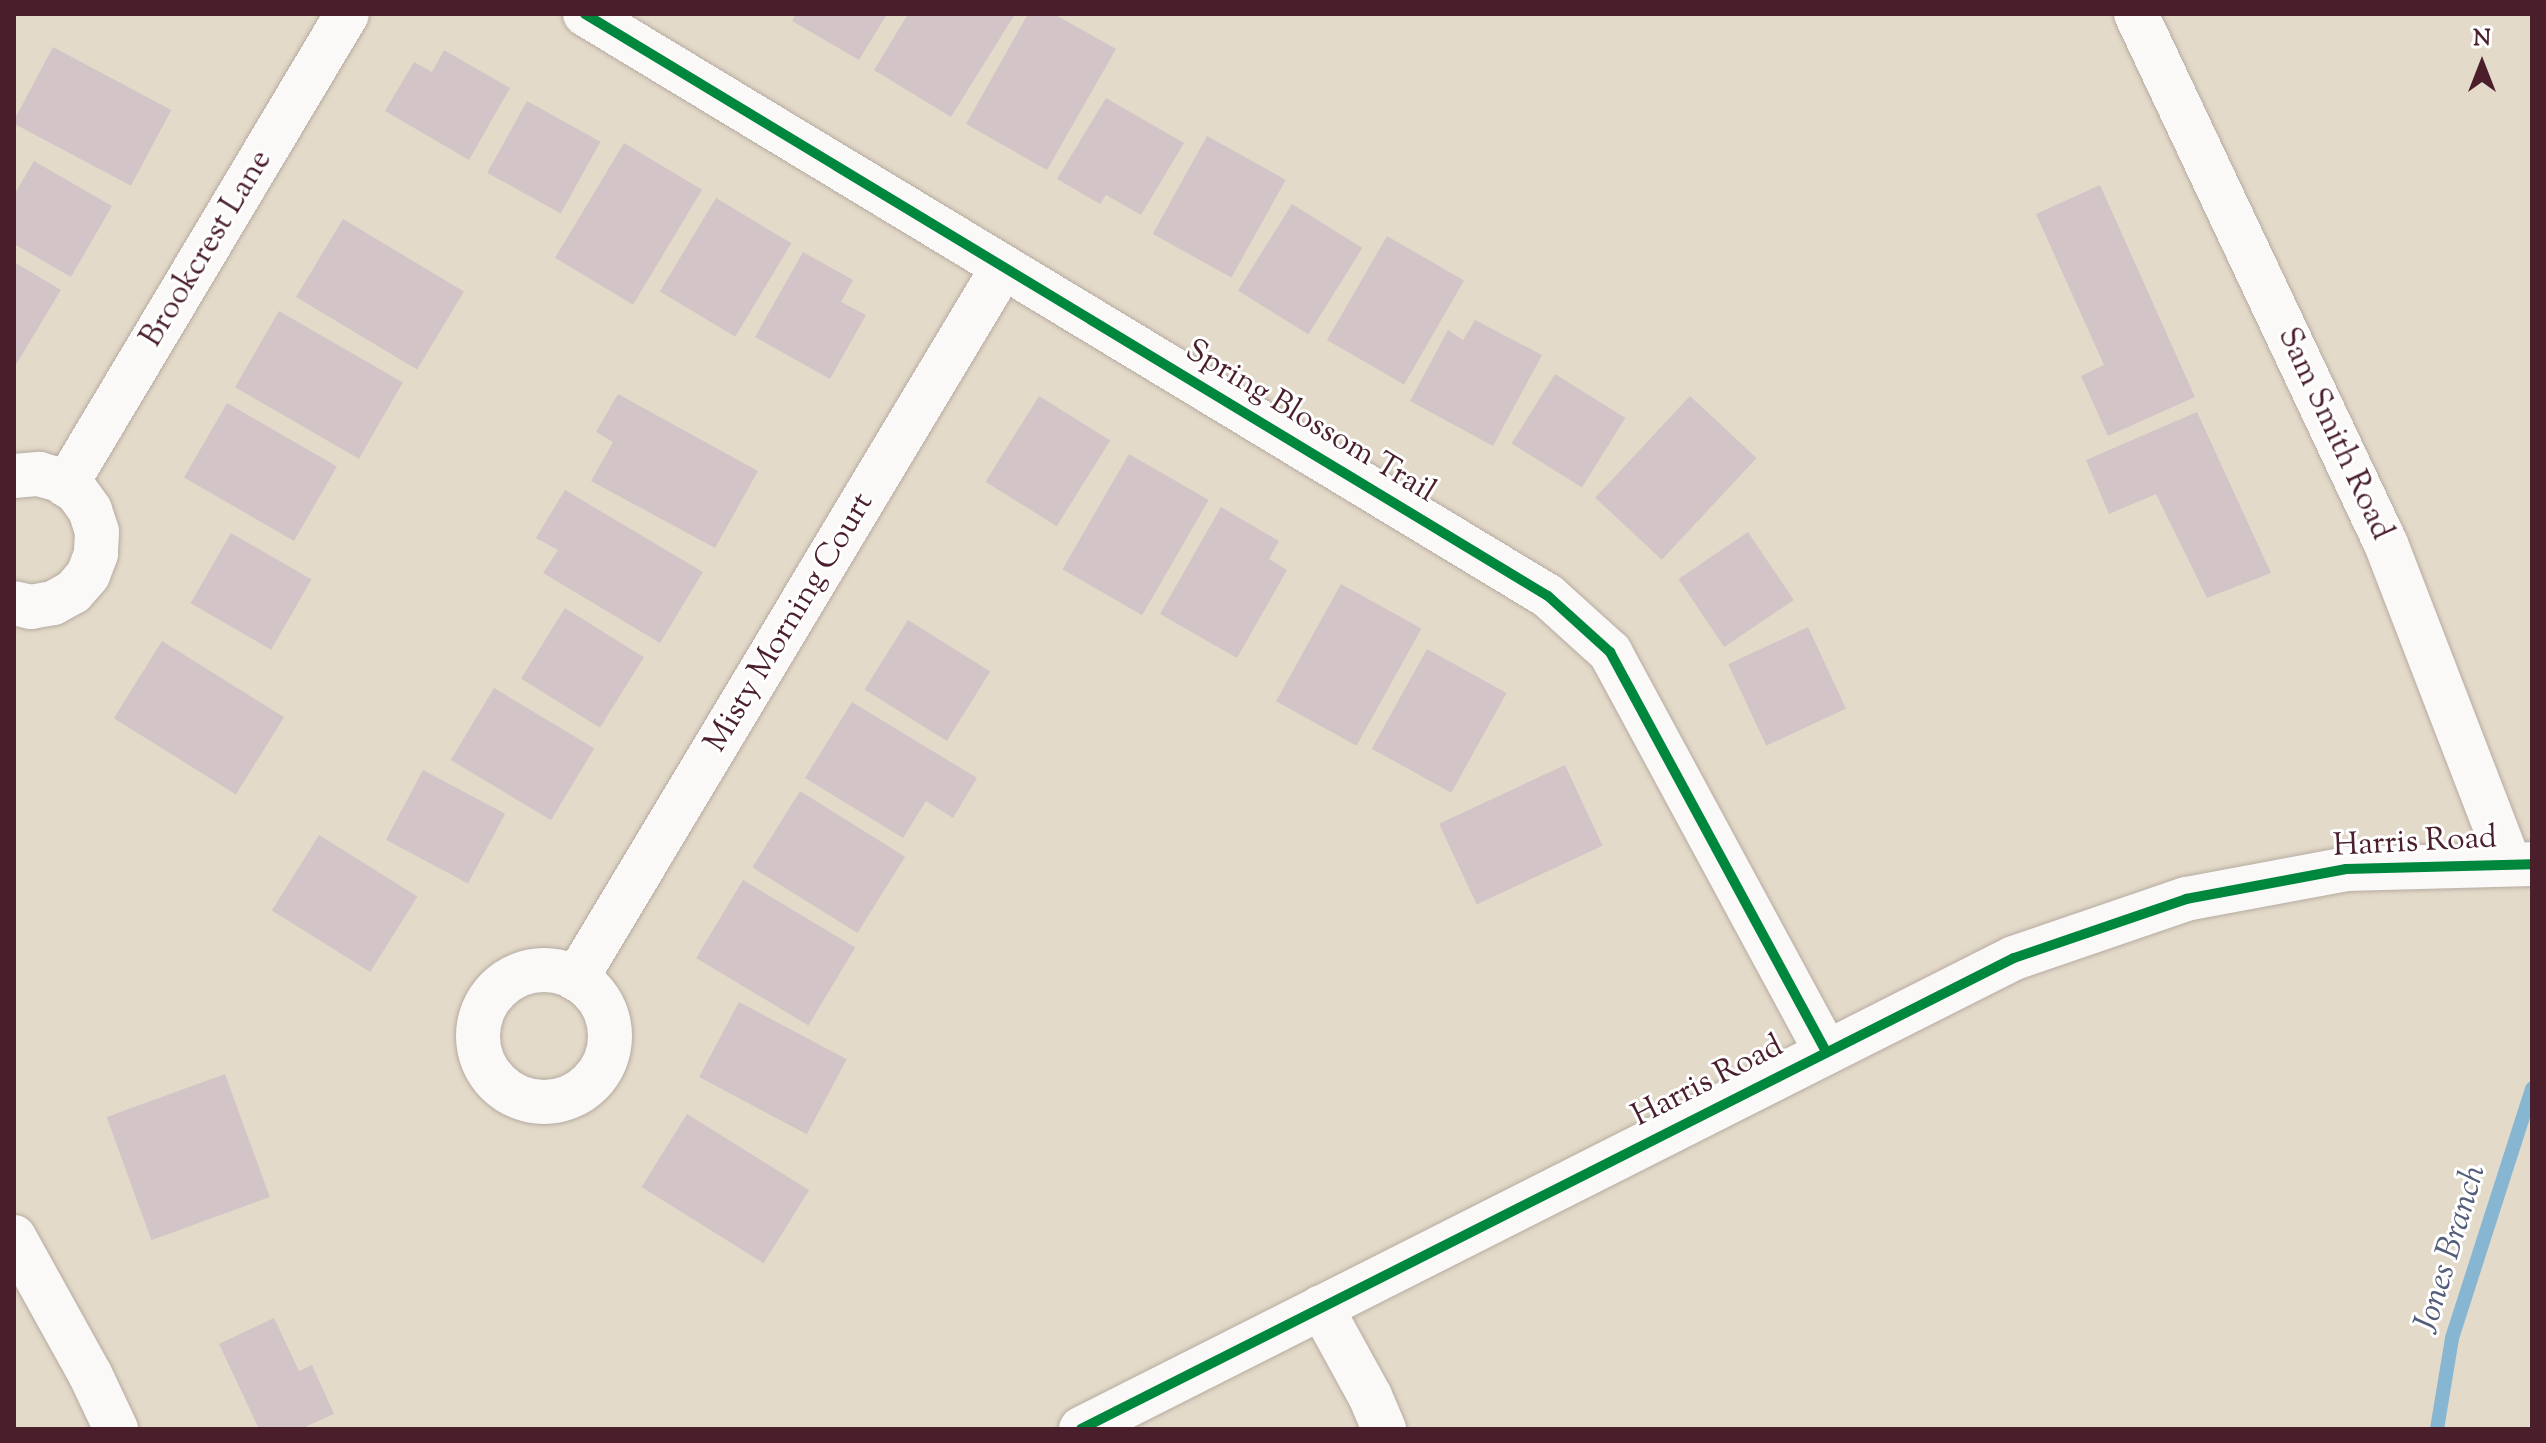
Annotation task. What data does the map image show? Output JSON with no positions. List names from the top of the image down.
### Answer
{
  "streets": {
    "street": [
      "Brookcrest Lane",
      "Spring Blossom Trail",
      "Sam Smith Road",
      "Misty Morning Court",
      "Harris Road"
    ]
  },
  "crossings": [
    ["Spring Blossom Trail", "Misty Morning Court"],
    ["Spring Blossom Trail", "Harris Road"],
    ["Sam Smith Road", "Harris Road"]
  ],
  "water": ["Jones Branch"],
  "north": "top"
}
